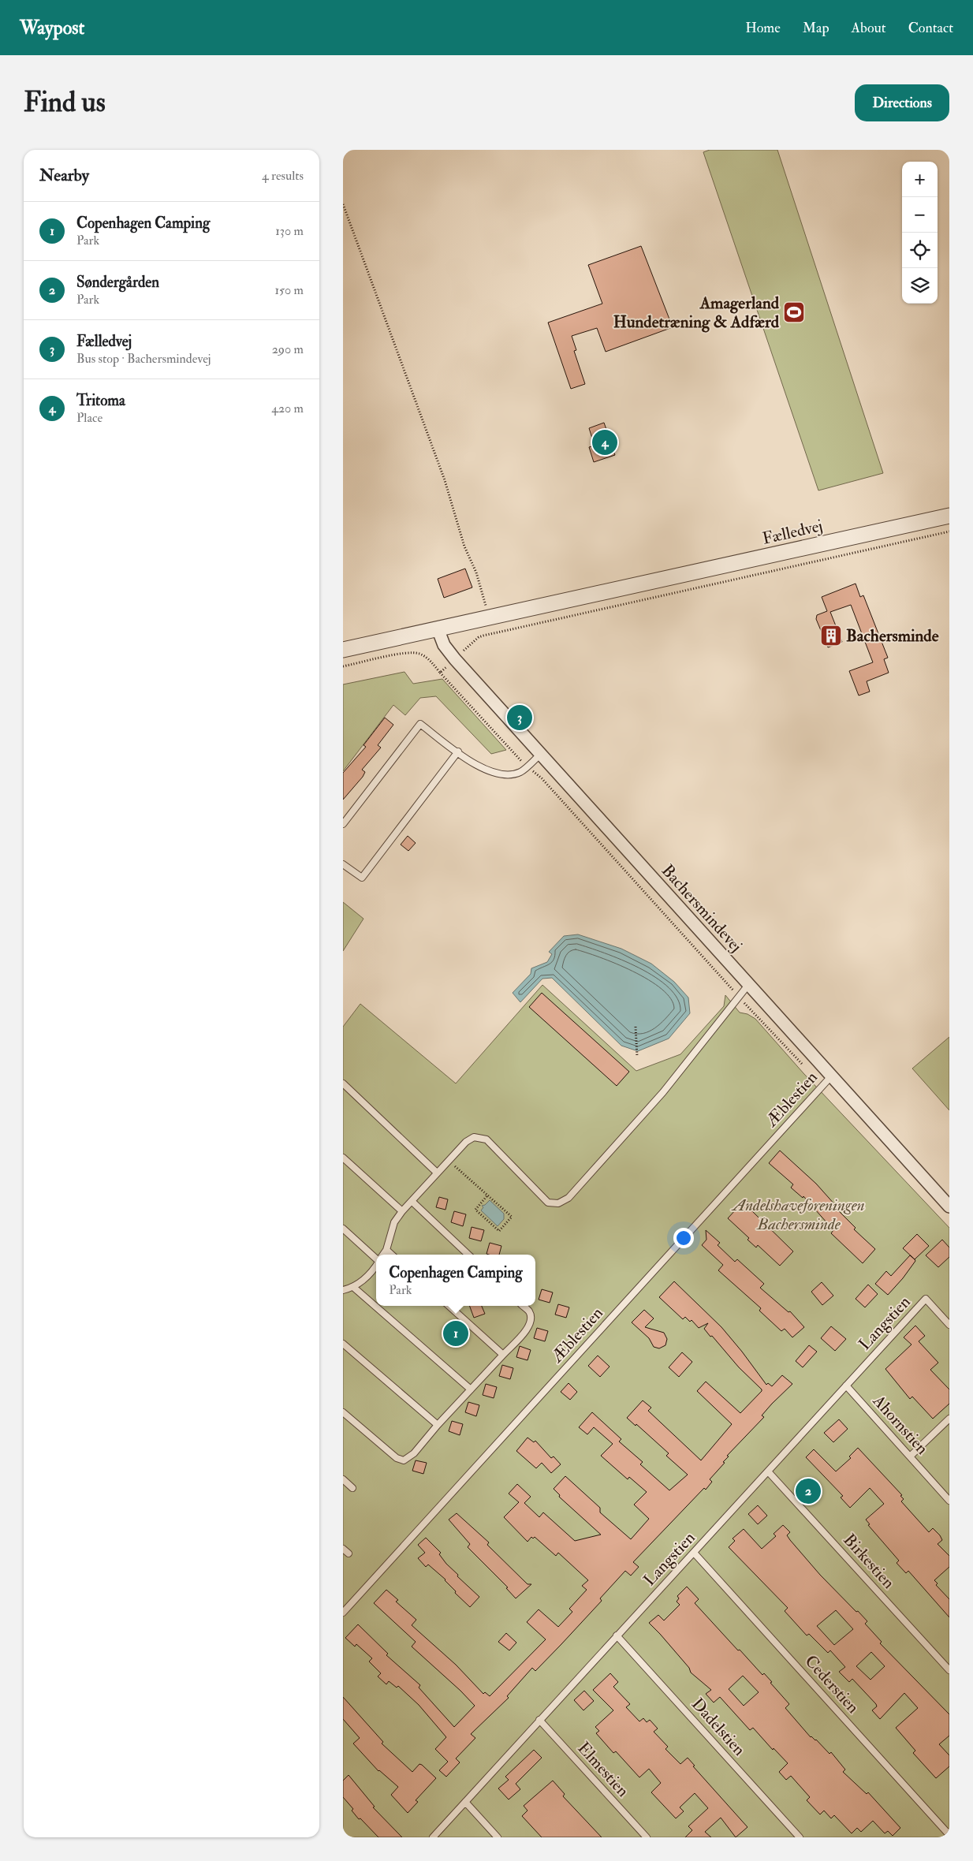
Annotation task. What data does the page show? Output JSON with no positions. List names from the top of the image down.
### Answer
{
  "streets": {
    "street": ["Fælledvej", "Bachersmindevej"],
    "lane": [
      "Æblestien",
      "Langstien",
      "Ahornstien",
      "Birkestien",
      "Cederstien",
      "Dadelstien",
      "Elmestien"
    ]
  },
  "crossings": [
    ["Fælledvej", "Bachersmindevej"],
    ["Bachersmindevej", "Æblestien"],
    ["Langstien", "Ahornstien"],
    ["Langstien", "Birkestien"],
    ["Langstien", "Cederstien"],
    ["Langstien", "Dadelstien"],
    ["Langstien", "Elmestien"]
  ],
  "parks": ["Andelshaveforeningen Bachersminde"],
  "places": {
    "sports": ["Amagerland Hundetræning & Adfærd"],
    "building": ["Bachersminde"]
  },
  "page": {
    "header": "Waypost",
    "nav": [
      "Home",
      "Map",
      "About",
      "Contact"
    ],
    "buttons": "Directions",
    "title": "Find us",
    "heading": ["Nearby", "4 results"],
    "map_buttons": ["+", "−"],
    "list": [
      {
        "mark": "1",
        "name": "Copenhagen Camping",
        "note": "Park",
        "value": "130 m"
      },
      {
        "mark": "2",
        "name": "Søndergården",
        "note": "Park",
        "value": "150 m"
      },
      {
        "mark": "3",
        "name": "Fælledvej",
        "note": "Bus stop · Bachersmindevej",
        "value": "290 m"
      },
      {
        "mark": "4",
        "name": "Tritoma",
        "note": "Place",
        "value": "420 m"
      }
    ],
    "pins": [
      "4",
      "3",
      "1",
      "2"
    ],
    "popup": ["Copenhagen Camping", "Park"]
  }
}
